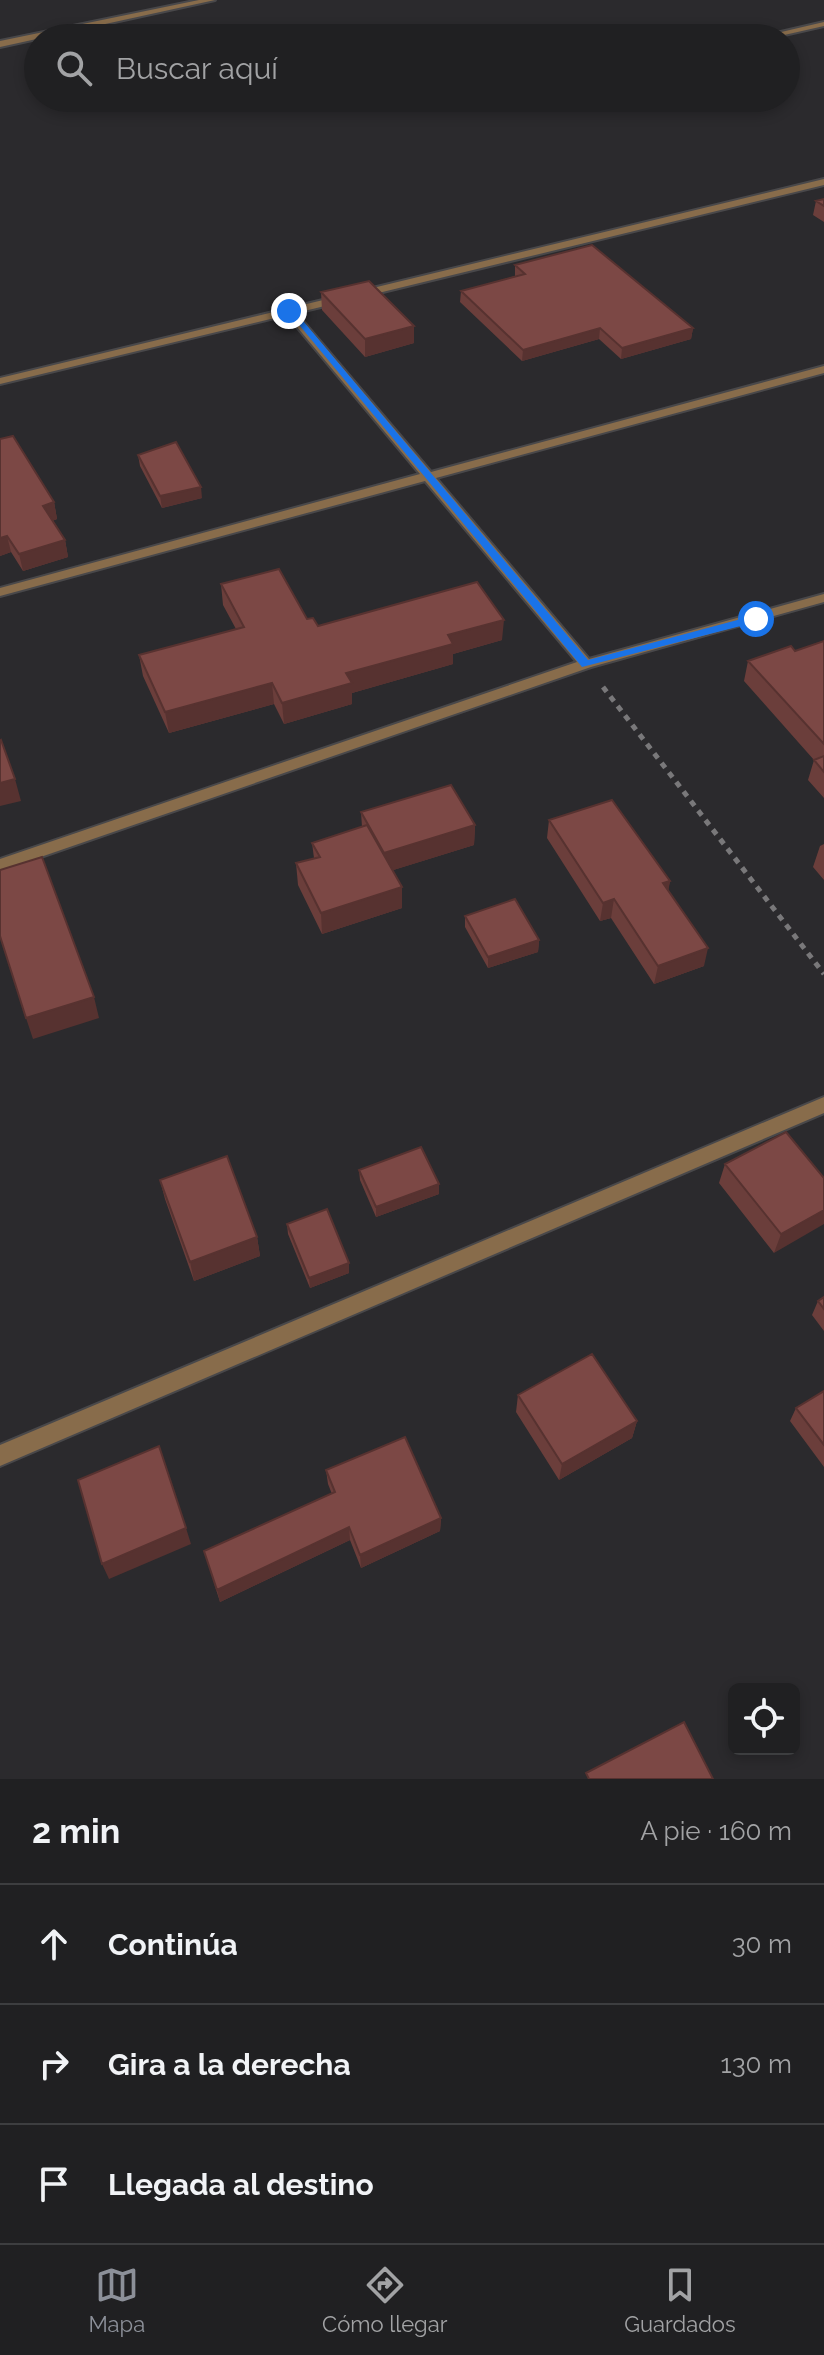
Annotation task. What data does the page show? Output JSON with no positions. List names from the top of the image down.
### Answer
{
  "page": {
    "search": "Buscar aquí",
    "heading": ["2 min", "A pie · 160 m"],
    "list": [
      ["Continúa", "30 m"],
      ["Gira a la derecha", "130 m"],
      "Llegada al destino"
    ],
    "nav": ["Mapa", "Cómo llegar", "Guardados"]
  }
}
